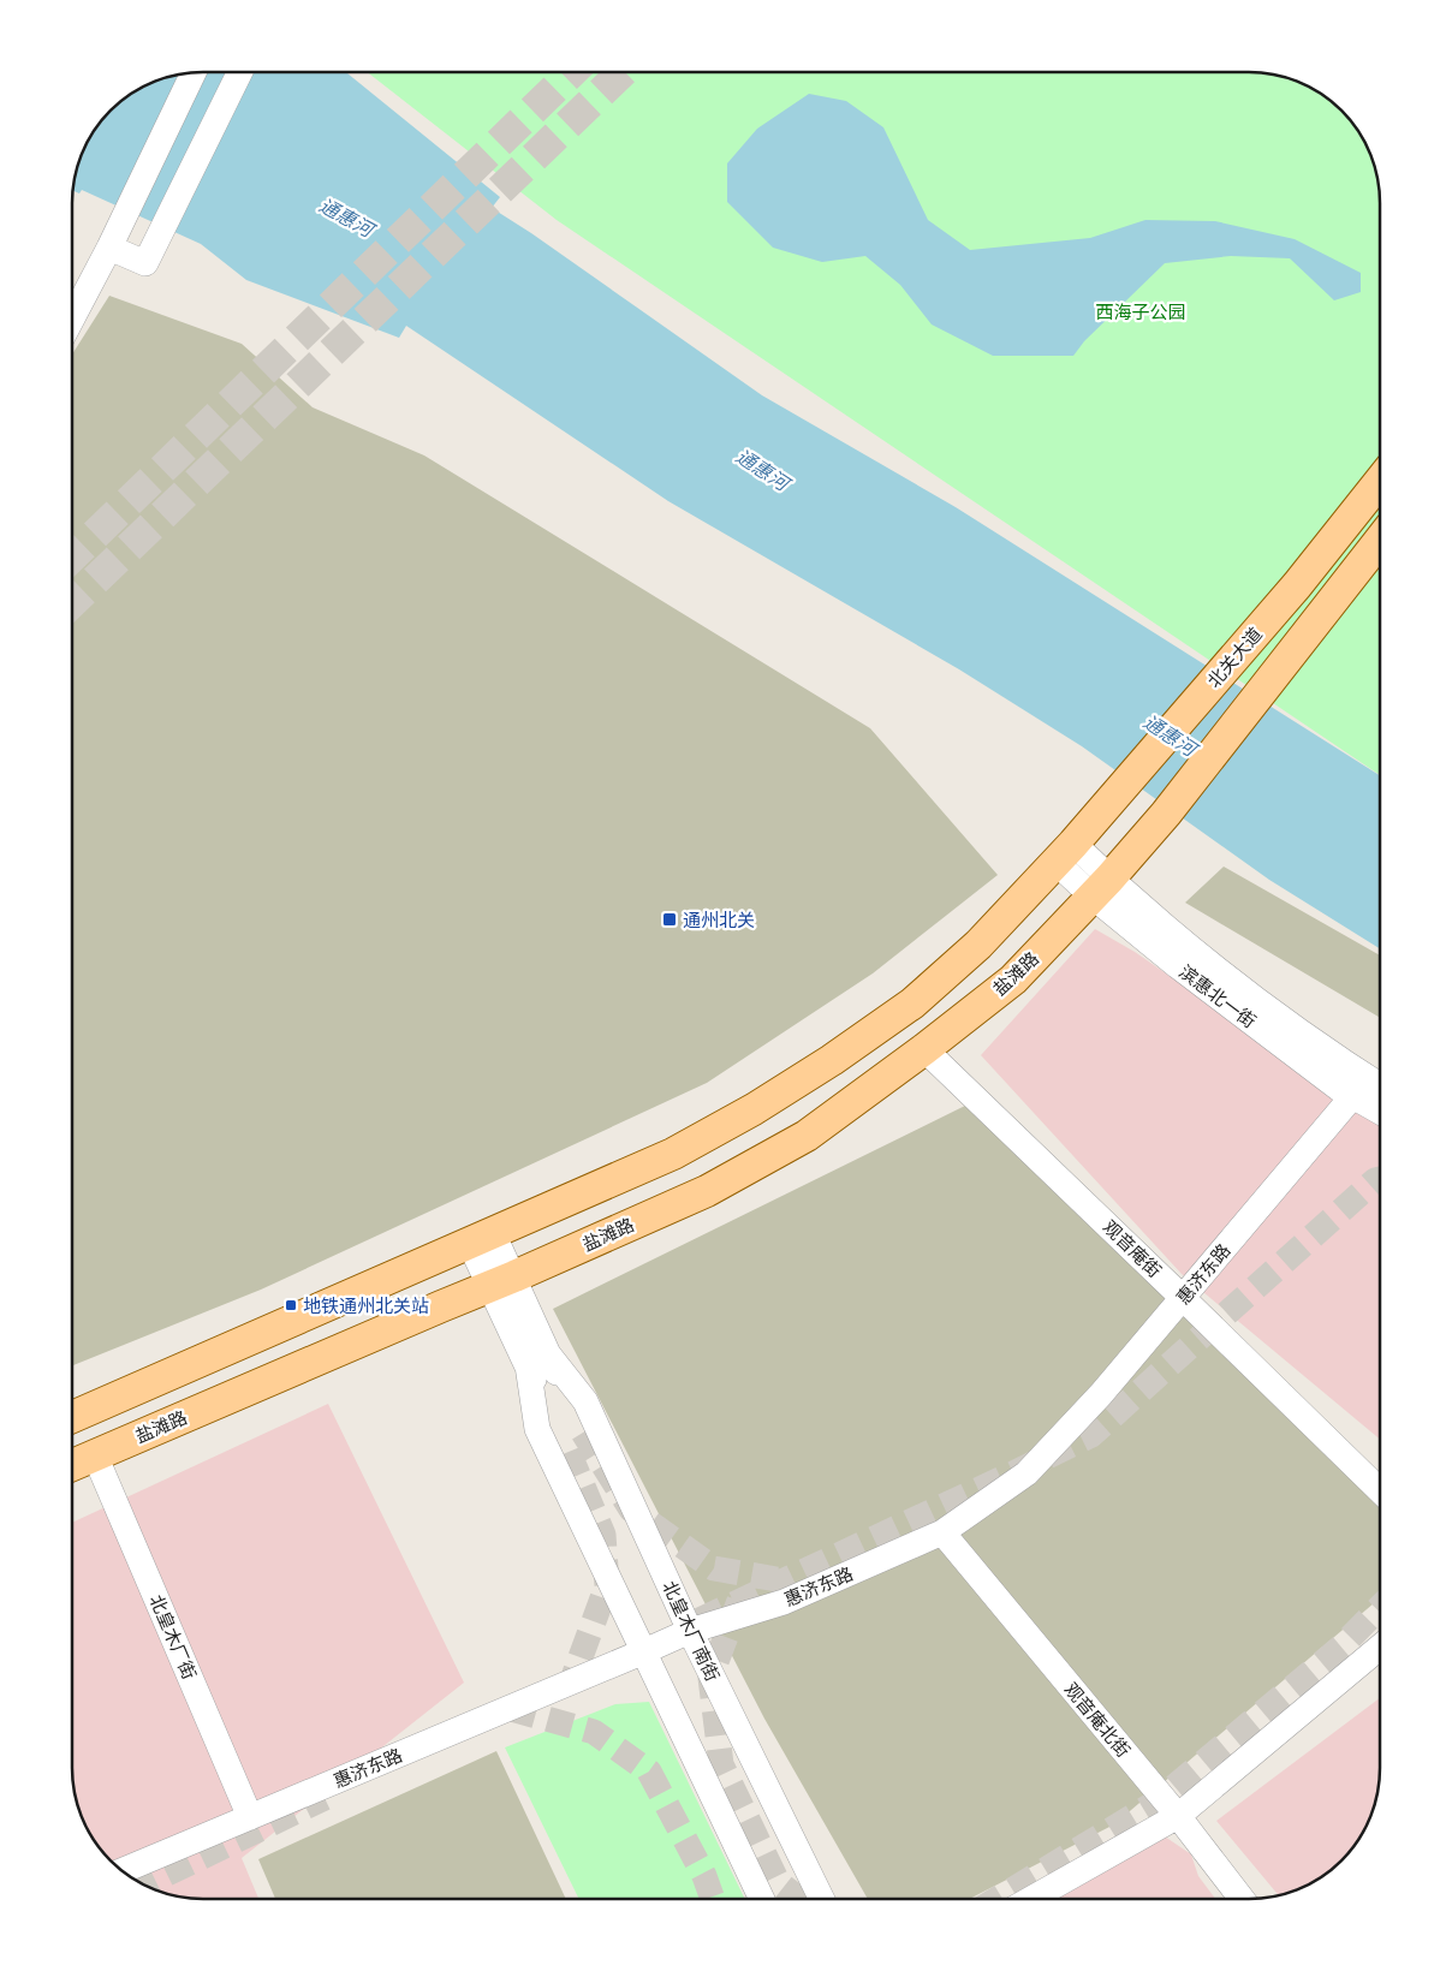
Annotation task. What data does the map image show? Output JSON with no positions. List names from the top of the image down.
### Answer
{
  "streets": {
    "main road": ["北关大道", "盐滩路"],
    "street": [
      "滨惠北一街",
      "观音庵街",
      "惠济东路",
      "北皇木厂南街",
      "北皇木厂街",
      "观音庵北街"
    ]
  },
  "crossings": [
    ["北关大道", "滨惠北一街"],
    ["盐滩路", "滨惠北一街"],
    ["盐滩路", "观音庵街"],
    ["盐滩路", "北皇木厂南街"],
    ["盐滩路", "北皇木厂街"],
    ["滨惠北一街", "惠济东路"],
    ["观音庵街", "惠济东路"],
    ["惠济东路", "北皇木厂南街"],
    ["惠济东路", "北皇木厂街"],
    ["惠济东路", "观音庵北街"]
  ],
  "water": ["通惠河"],
  "parks": ["西海子公园"],
  "places": {
    "transit": ["通州北关", "地铁通州北关站"]
  }
}
